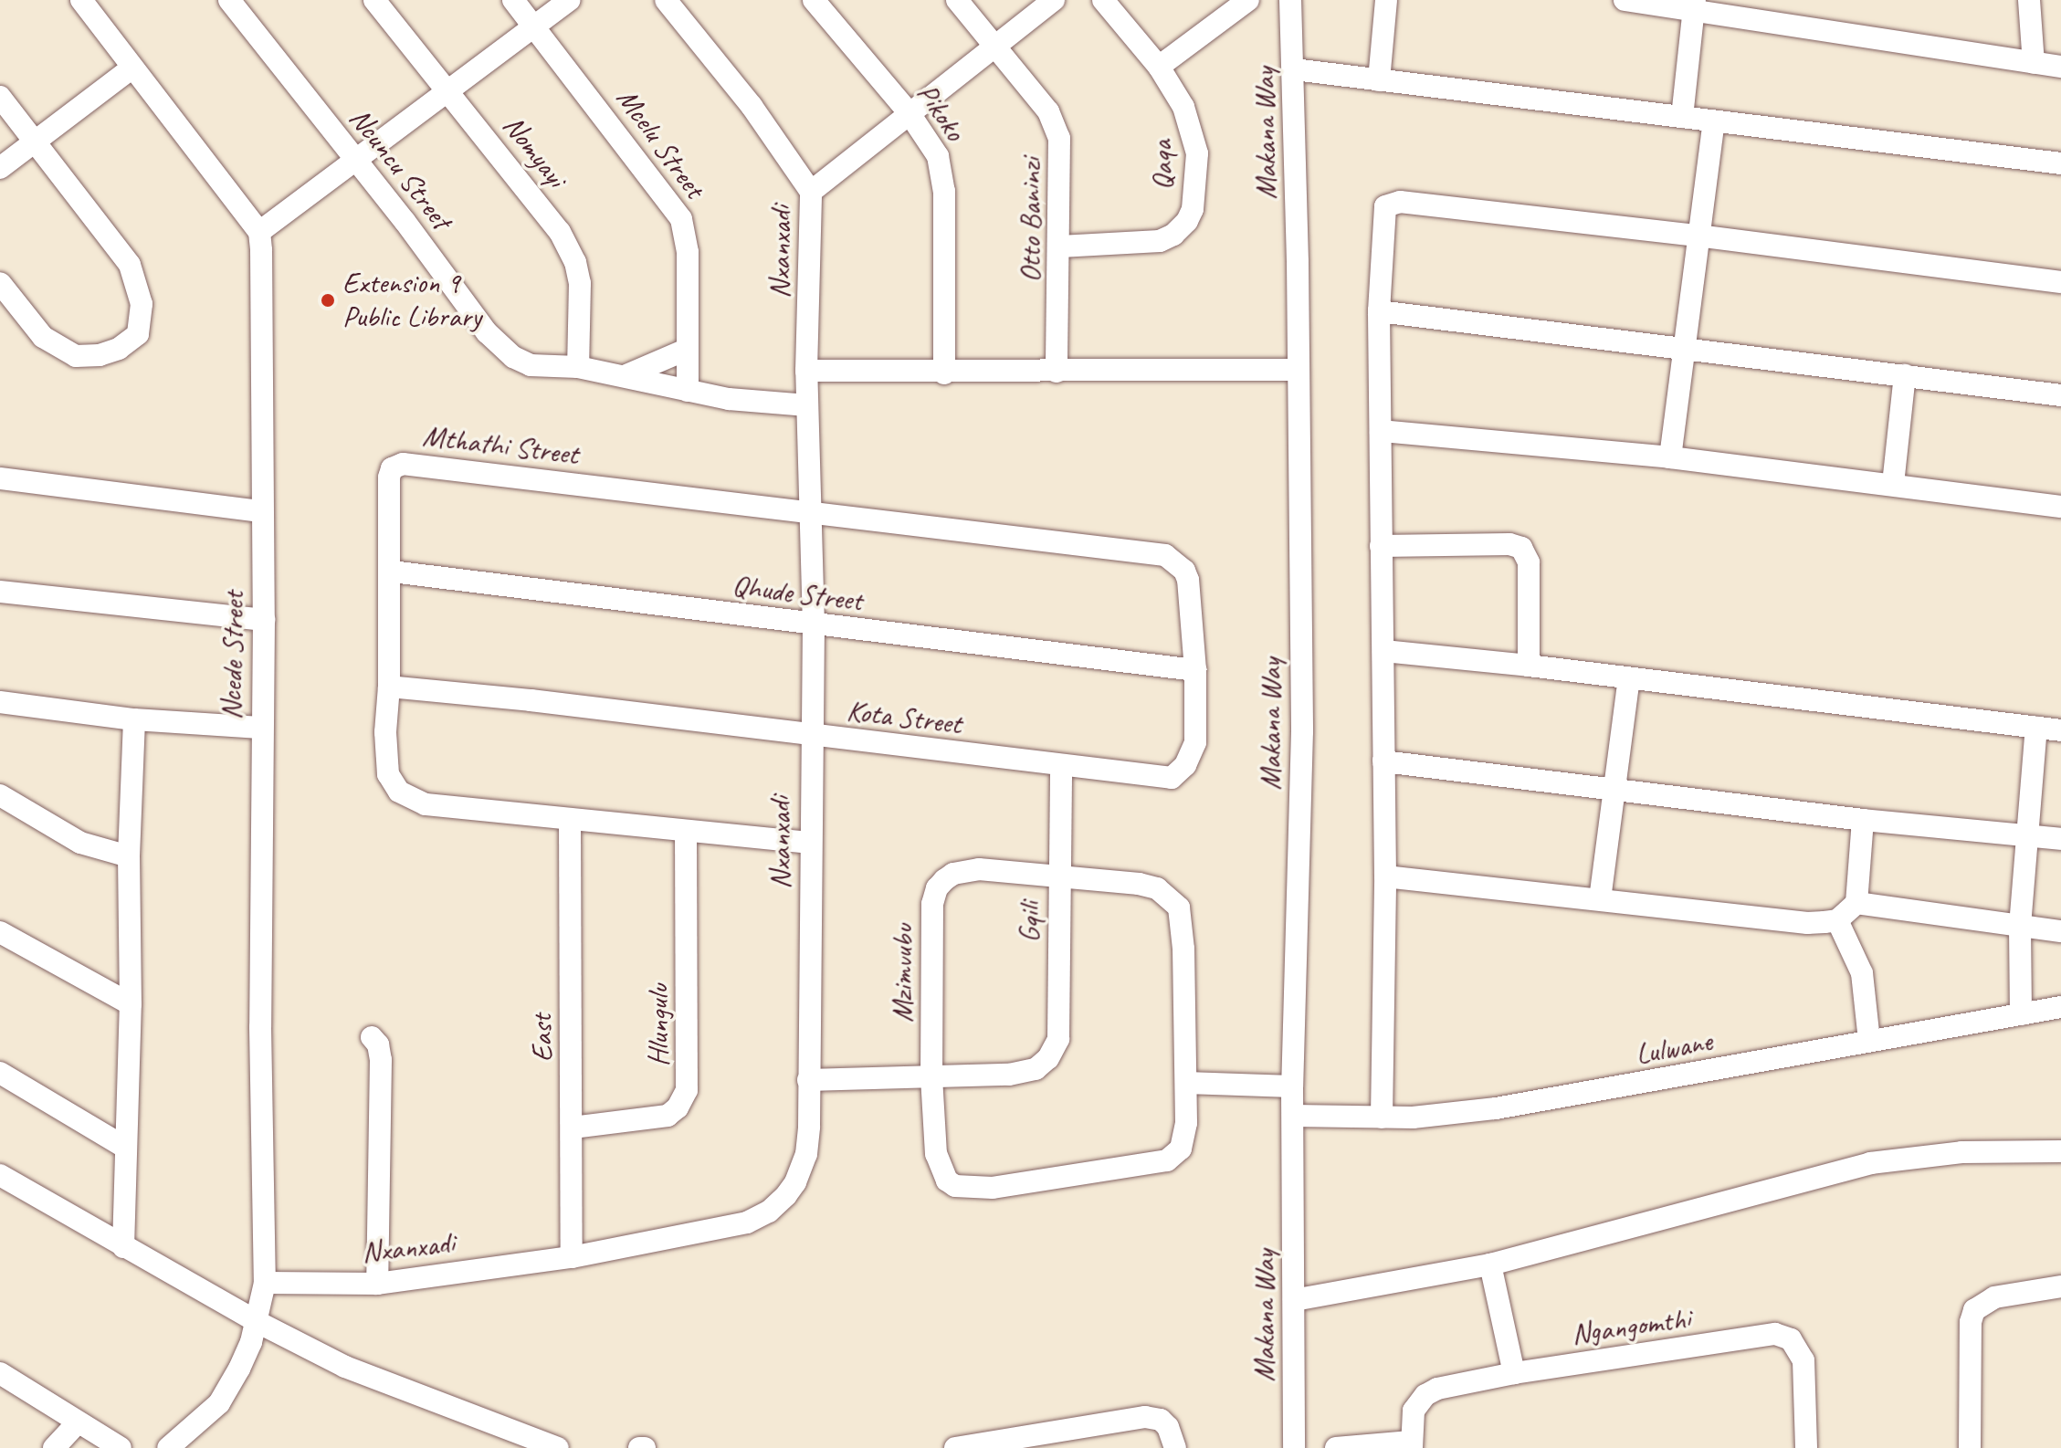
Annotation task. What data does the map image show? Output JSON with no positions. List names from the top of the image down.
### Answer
{
  "streets": {
    "street": [
      "Pikoko",
      "Makana Way",
      "Mcelu Street",
      "Nomyayi",
      "Qaqa",
      "Ncuncu Street",
      "Otto Baninzi",
      "Nxanxadi",
      "Mthathi Street",
      "Qhude Street",
      "Ncede Street",
      "Kota Street",
      "Gqili",
      "Mzimvubu",
      "Hlungulu",
      "East",
      "Lulwane",
      "Ngangomthi"
    ]
  },
  "crossings": [
    ["Makana Way", "Lulwane"],
    ["Nomyayi", "Ncuncu Street"],
    ["Qaqa", "Otto Baninzi"],
    ["Nxanxadi", "Mthathi Street"],
    ["Nxanxadi", "Qhude Street"],
    ["Nxanxadi", "Ncede Street"],
    ["Nxanxadi", "Kota Street"],
    ["Nxanxadi", "East"],
    ["Mthathi Street", "Qhude Street"],
    ["Mthathi Street", "Kota Street"],
    ["Mthathi Street", "Hlungulu"],
    ["Mthathi Street", "East"],
    ["Qhude Street", "Kota Street"],
    ["Kota Street", "Gqili"],
    ["Gqili", "Mzimvubu"],
    ["Hlungulu", "East"]
  ],
  "places": ["Extension 9 Public Library"]
}
